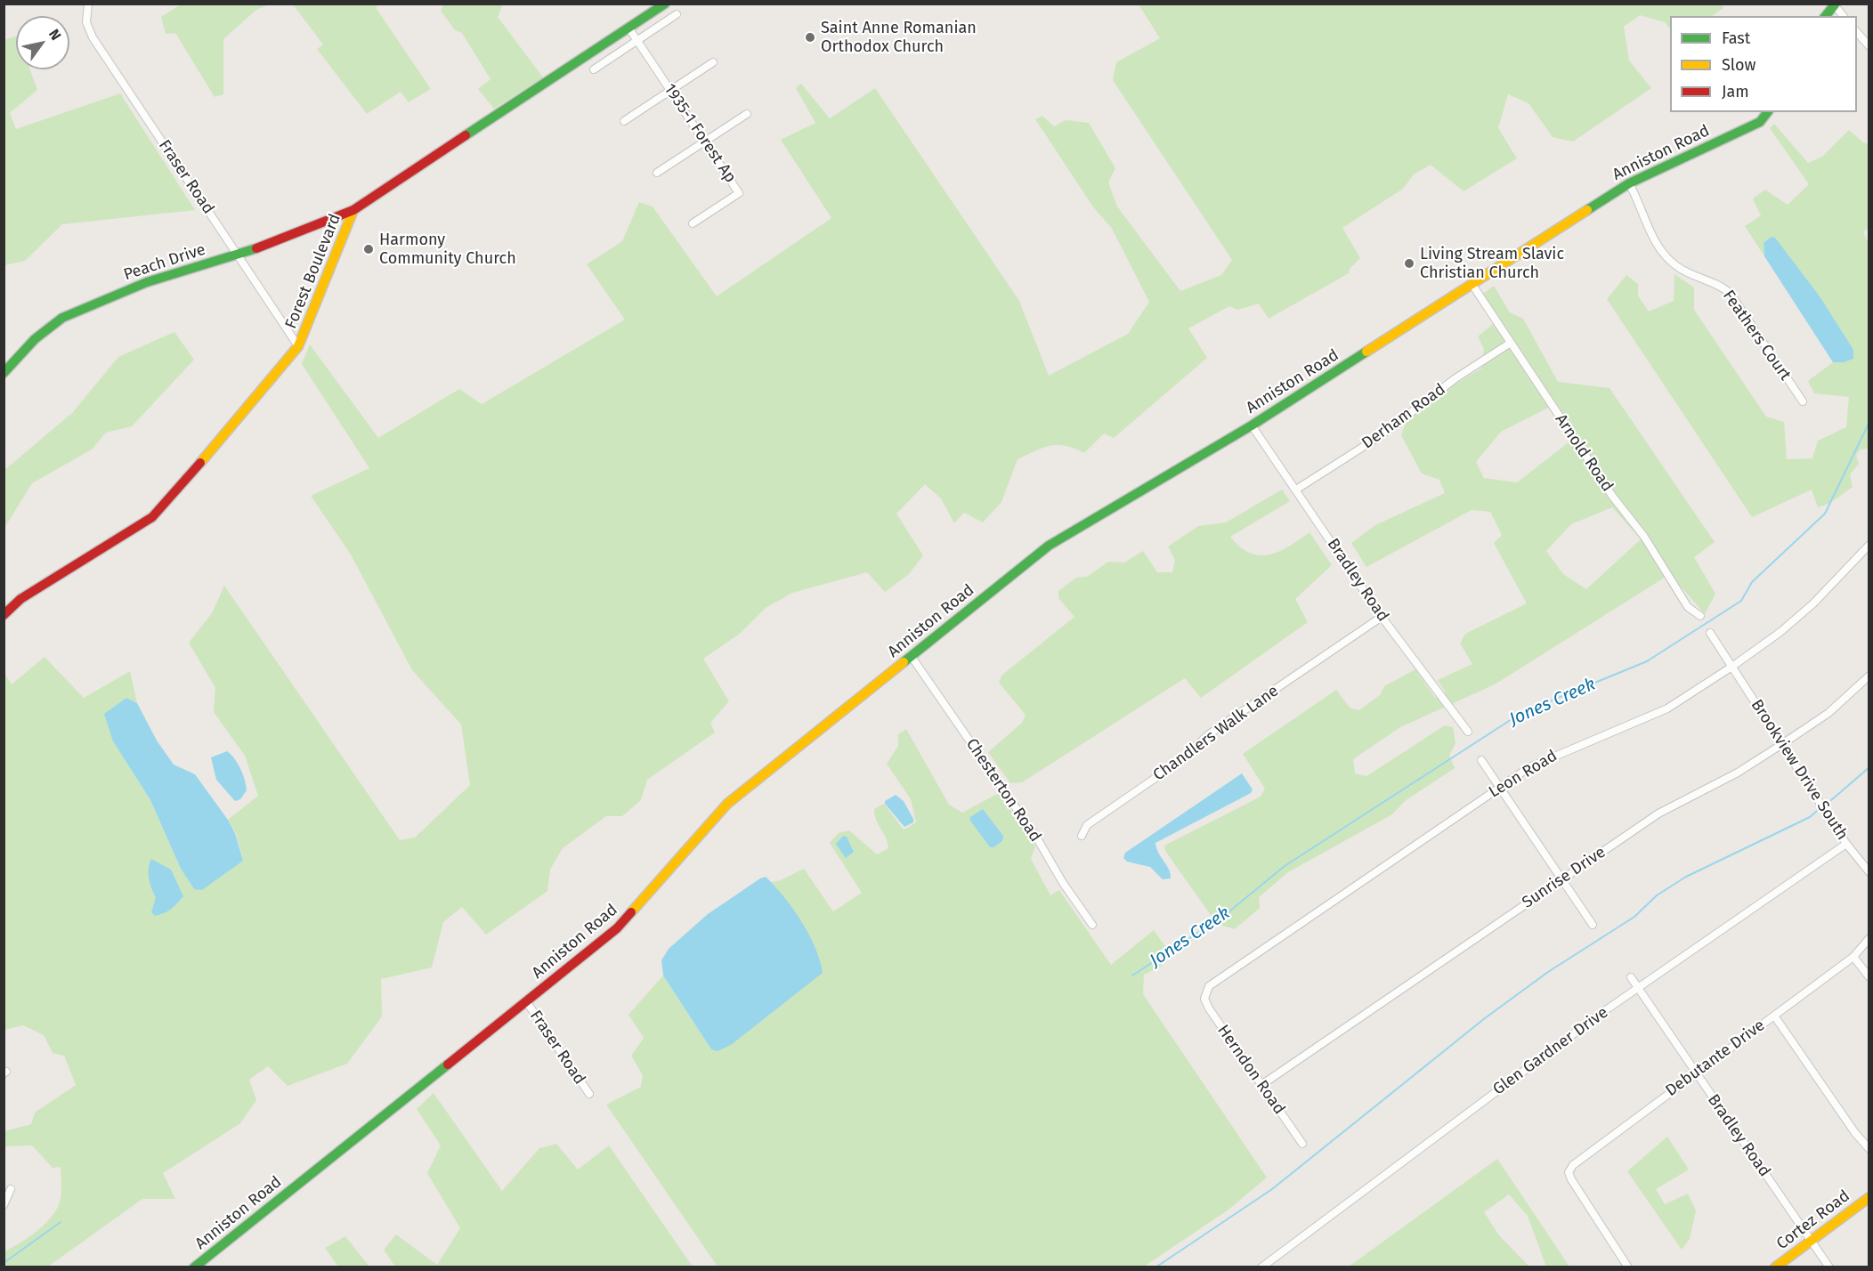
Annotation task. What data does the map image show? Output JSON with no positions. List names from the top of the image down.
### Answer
{
  "streets": {
    "street": [
      "1935-1 Forest Ap",
      "Anniston Road",
      "Fraser Road",
      "Peach Drive",
      "Forest Boulevard",
      "Feathers Court",
      "Derham Road",
      "Arnold Road",
      "Bradley Road",
      "Chandlers Walk Lane",
      "Brookview Drive South",
      "Leon Road",
      "Chesterton Road",
      "Sunrise Drive",
      "Glen Gardner Drive",
      "Debutante Drive",
      "Herndon Road",
      "Cortez Road"
    ]
  },
  "crossings": [
    ["1935-1 Forest Ap", "Forest Boulevard"],
    ["Anniston Road", "Fraser Road"],
    ["Anniston Road", "Feathers Court"],
    ["Anniston Road", "Arnold Road"],
    ["Anniston Road", "Bradley Road"],
    ["Anniston Road", "Chesterton Road"],
    ["Fraser Road", "Peach Drive"],
    ["Fraser Road", "Forest Boulevard"],
    ["Peach Drive", "Forest Boulevard"],
    ["Derham Road", "Arnold Road"],
    ["Derham Road", "Bradley Road"],
    ["Bradley Road", "Chandlers Walk Lane"],
    ["Bradley Road", "Glen Gardner Drive"],
    ["Bradley Road", "Debutante Drive"],
    ["Bradley Road", "Cortez Road"],
    ["Brookview Drive South", "Leon Road"],
    ["Brookview Drive South", "Sunrise Drive"],
    ["Brookview Drive South", "Glen Gardner Drive"],
    ["Leon Road", "Herndon Road"],
    ["Sunrise Drive", "Herndon Road"]
  ],
  "water": ["Jones Creek"],
  "places": ["Saint Anne Romanian Orthodox Church", "Harmony Community Church", "Living Stream Slavic Christian Church"],
  "legend": ["Fast", "Slow", "Jam"],
  "north": "top right"
}
